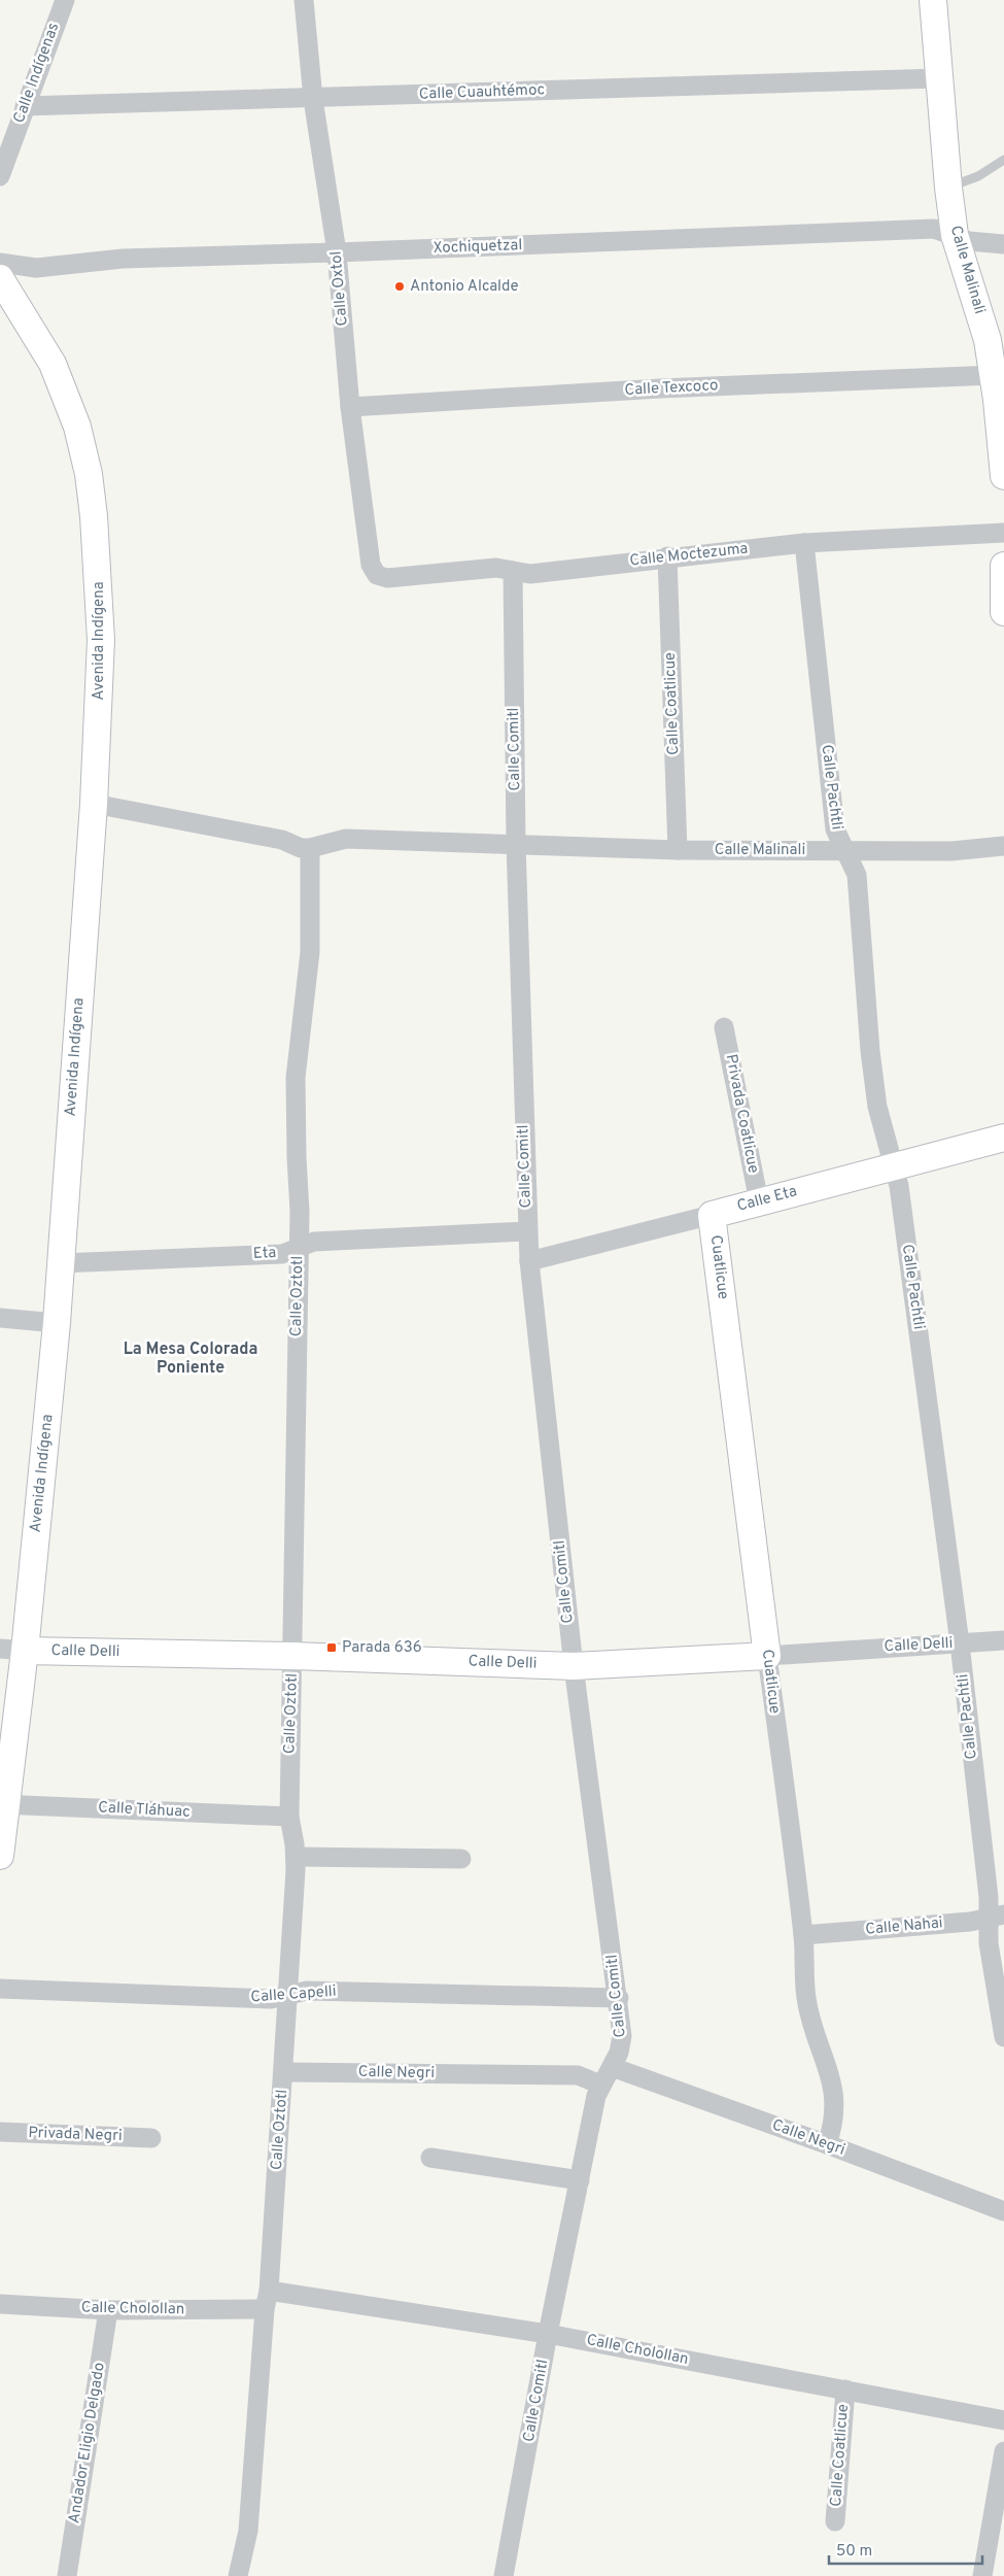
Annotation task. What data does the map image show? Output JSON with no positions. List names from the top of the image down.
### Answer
{
  "streets": {
    "street": [
      "Calle Indígenas",
      "Calle Cuauhtémoc",
      "Xochiquetzal",
      "Calle Malinali",
      "Calle Oxtol",
      "Calle Texcoco",
      "Calle Moctezuma",
      "Avenida Indígena",
      "Calle Coatlicue",
      "Calle Comitl",
      "Calle Pachtli",
      "Privada Coatlicue",
      "Calle Eta",
      "Eta",
      "Cuatlicue",
      "Calle Oztotl",
      "Calle Delli",
      "Calle Tláhuac",
      "Calle Nahai",
      "Calle Capelli",
      "Calle Negri",
      "Privada Negri",
      "Calle Cholollan",
      "Andador Eligio Delgado"
    ]
  },
  "crossings": [
    ["Calle Indígenas", "Calle Cuauhtémoc"],
    ["Calle Cuauhtémoc", "Calle Malinali"],
    ["Calle Cuauhtémoc", "Calle Oxtol"],
    ["Xochiquetzal", "Calle Malinali"],
    ["Xochiquetzal", "Calle Oxtol"],
    ["Calle Malinali", "Calle Texcoco"],
    ["Calle Malinali", "Calle Coatlicue"],
    ["Calle Malinali", "Calle Comitl"],
    ["Calle Malinali", "Calle Pachtli"],
    ["Calle Malinali", "Calle Oztotl"],
    ["Calle Oxtol", "Calle Texcoco"],
    ["Calle Oxtol", "Calle Moctezuma"],
    ["Calle Moctezuma", "Calle Coatlicue"],
    ["Calle Moctezuma", "Calle Comitl"],
    ["Calle Moctezuma", "Calle Pachtli"],
    ["Avenida Indígena", "Eta"],
    ["Avenida Indígena", "Calle Delli"],
    ["Avenida Indígena", "Calle Tláhuac"],
    ["Calle Coatlicue", "Calle Cholollan"],
    ["Calle Comitl", "Calle Eta"],
    ["Calle Comitl", "Eta"],
    ["Calle Comitl", "Calle Delli"],
    ["Calle Comitl", "Calle Capelli"],
    ["Calle Comitl", "Calle Negri"],
    ["Calle Comitl", "Calle Cholollan"],
    ["Calle Pachtli", "Calle Eta"],
    ["Calle Pachtli", "Calle Delli"],
    ["Calle Pachtli", "Calle Nahai"],
    ["Privada Coatlicue", "Calle Eta"],
    ["Calle Eta", "Cuatlicue"],
    ["Eta", "Calle Oztotl"],
    ["Cuatlicue", "Calle Delli"],
    ["Cuatlicue", "Calle Nahai"],
    ["Cuatlicue", "Calle Negri"],
    ["Calle Oztotl", "Calle Delli"],
    ["Calle Oztotl", "Calle Tláhuac"],
    ["Calle Oztotl", "Calle Capelli"],
    ["Calle Oztotl", "Calle Negri"],
    ["Calle Oztotl", "Calle Cholollan"],
    ["Calle Cholollan", "Andador Eligio Delgado"]
  ],
  "districts": ["La Mesa Colorada Poniente"],
  "places": {
    "other": ["Antonio Alcalde"],
    "transit": ["Parada 636"]
  },
  "scale_bar": "50 m"
}
